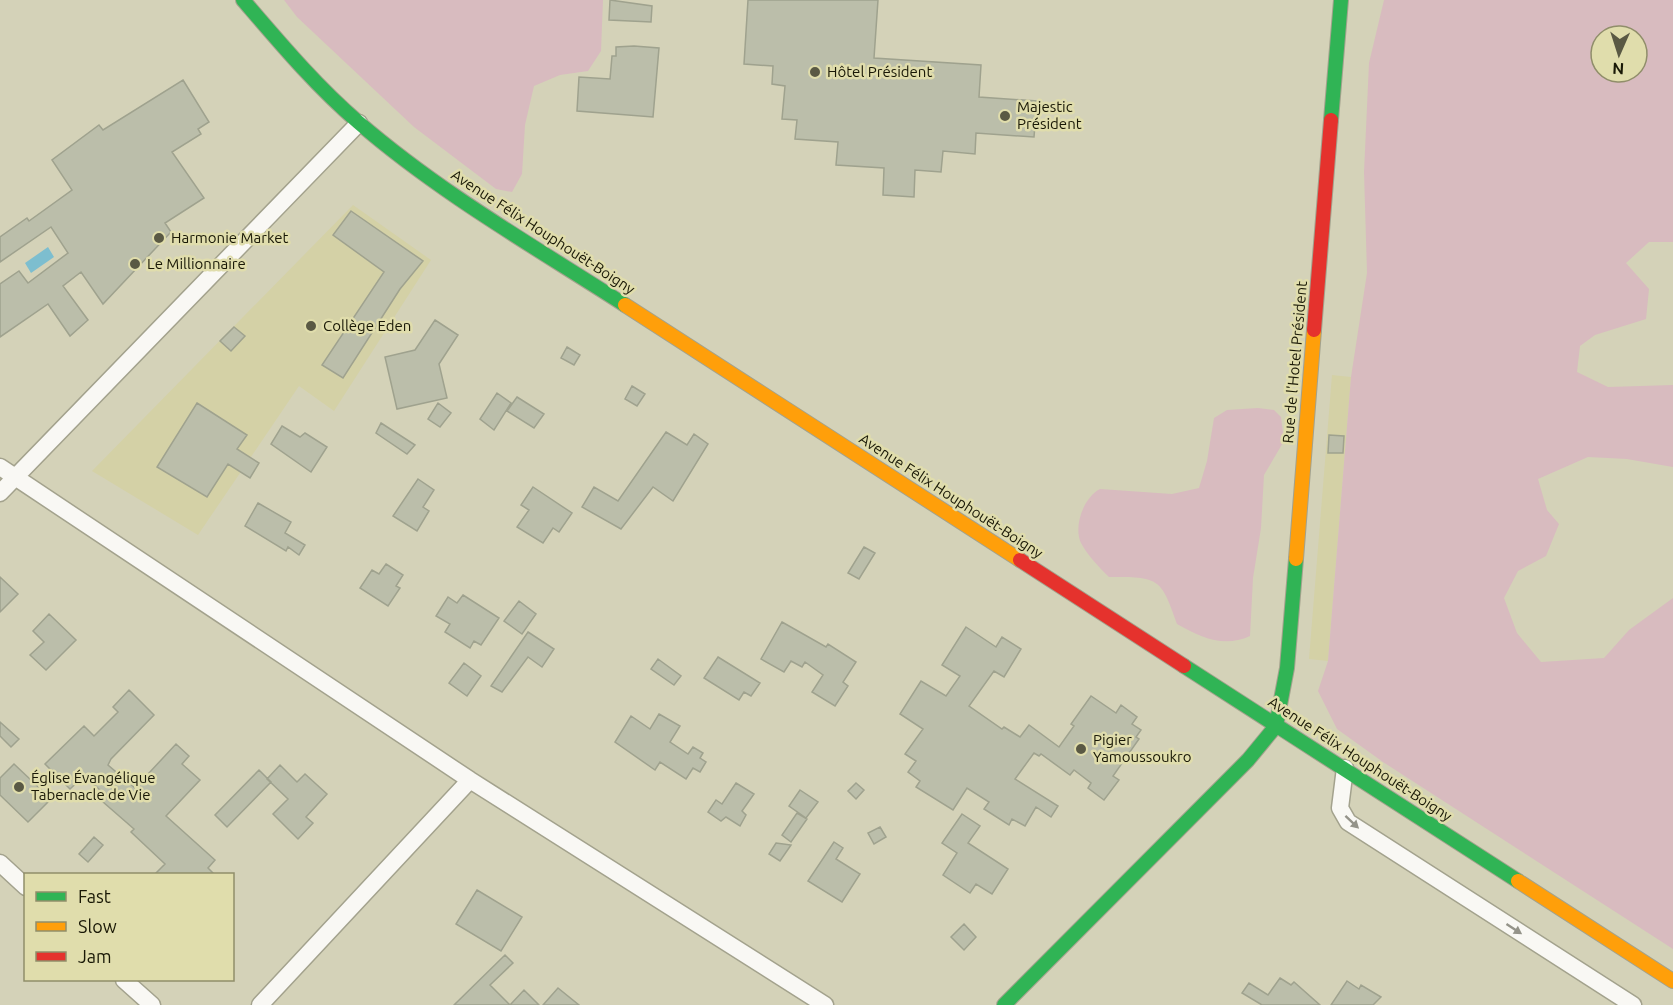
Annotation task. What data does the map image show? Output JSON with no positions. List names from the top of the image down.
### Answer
{
  "streets": {
    "main road": ["Avenue Félix Houphouët-Boigny", "Rue de l'Hotel Président"]
  },
  "crossings": [
    ["Avenue Félix Houphouët-Boigny", "Rue de l'Hotel Président"]
  ],
  "places": [
    "Hôtel Président",
    "Majestic Président",
    "Harmonie Market",
    "Le Millionnaire",
    "Collège Eden",
    "Pigier Yamoussoukro",
    "Église Évangélique Tabernacle de Vie"
  ],
  "legend": ["Fast", "Slow", "Jam"],
  "north": "bottom"
}
